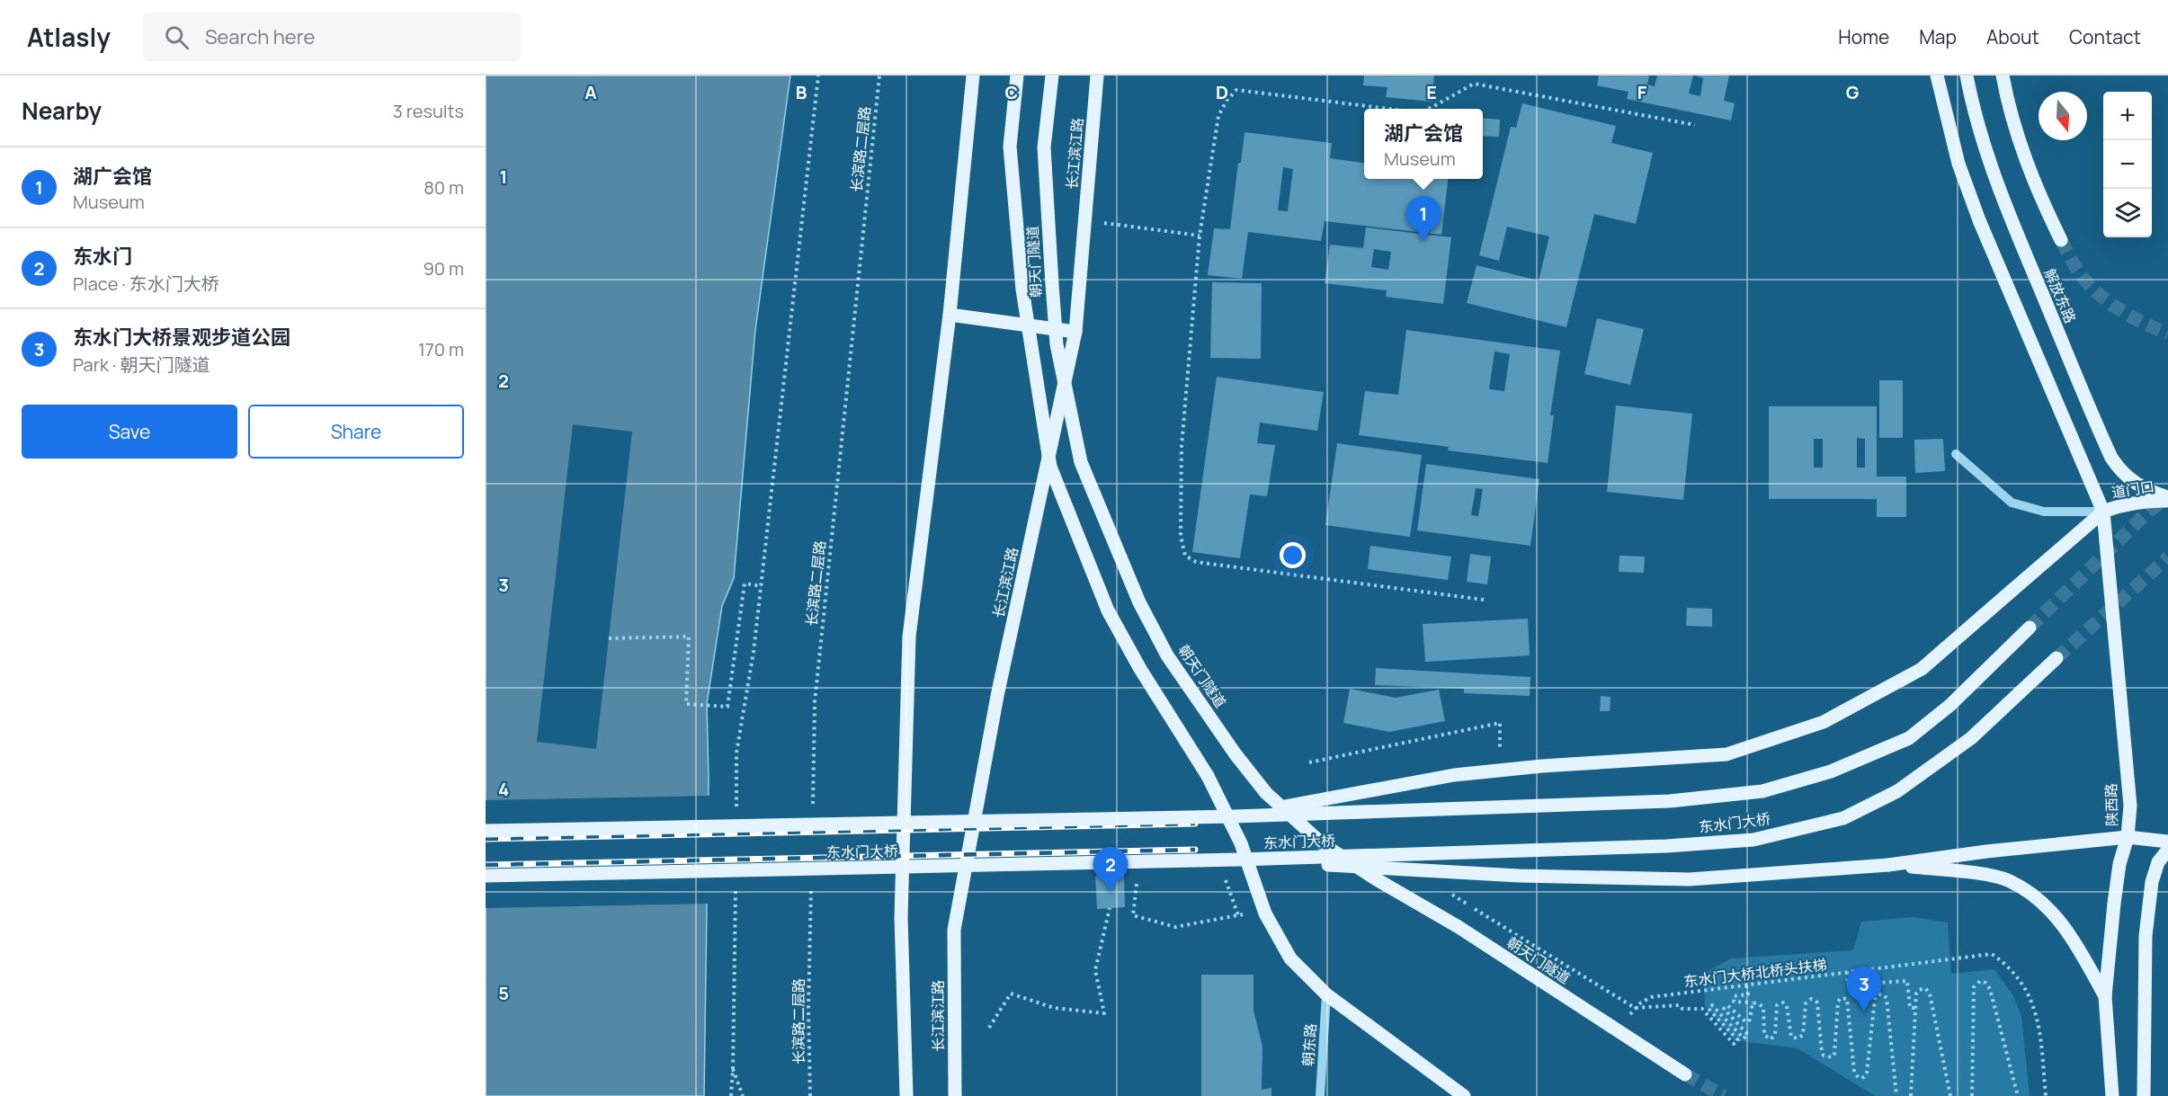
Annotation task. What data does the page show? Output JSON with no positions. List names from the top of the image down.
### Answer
{
  "streets": {
    "main road": [
      "长江滨江路",
      "朝天门隧道",
      "解放东路",
      "道门口",
      "陕西路",
      "东水门大桥"
    ],
    "street": ["朝东路"],
    "path": ["长滨路二层路", "东水门大桥北桥头扶梯"]
  },
  "crossings": [
    ["朝天门隧道", "朝东路"],
    ["解放东路", "道门口"],
    ["道门口", "陕西路"]
  ],
  "north": "bottom",
  "page": {
    "header": "Atlasly",
    "search": "Search here",
    "nav": [
      "Home",
      "Map",
      "About",
      "Contact"
    ],
    "heading": ["Nearby", "3 results"],
    "map_buttons": ["+", "−"],
    "popup": ["湖广会馆", "Museum"],
    "list": [
      {
        "mark": "1",
        "name": "湖广会馆",
        "note": "Museum",
        "value": "80 m"
      },
      {
        "mark": "2",
        "name": "东水门",
        "note": "Place · 东水门大桥",
        "value": "90 m"
      },
      {
        "mark": "3",
        "name": "东水门大桥景观步道公园",
        "note": "Park · 朝天门隧道",
        "value": "170 m"
      }
    ],
    "pins": ["1", "2", "3"],
    "buttons": ["Save", "Share"]
  },
  "grid": {
    "columns": [
      "A",
      "B",
      "C",
      "D",
      "E",
      "F",
      "G"
    ],
    "rows": [
      "1",
      "2",
      "3",
      "4",
      "5"
    ]
  }
}
